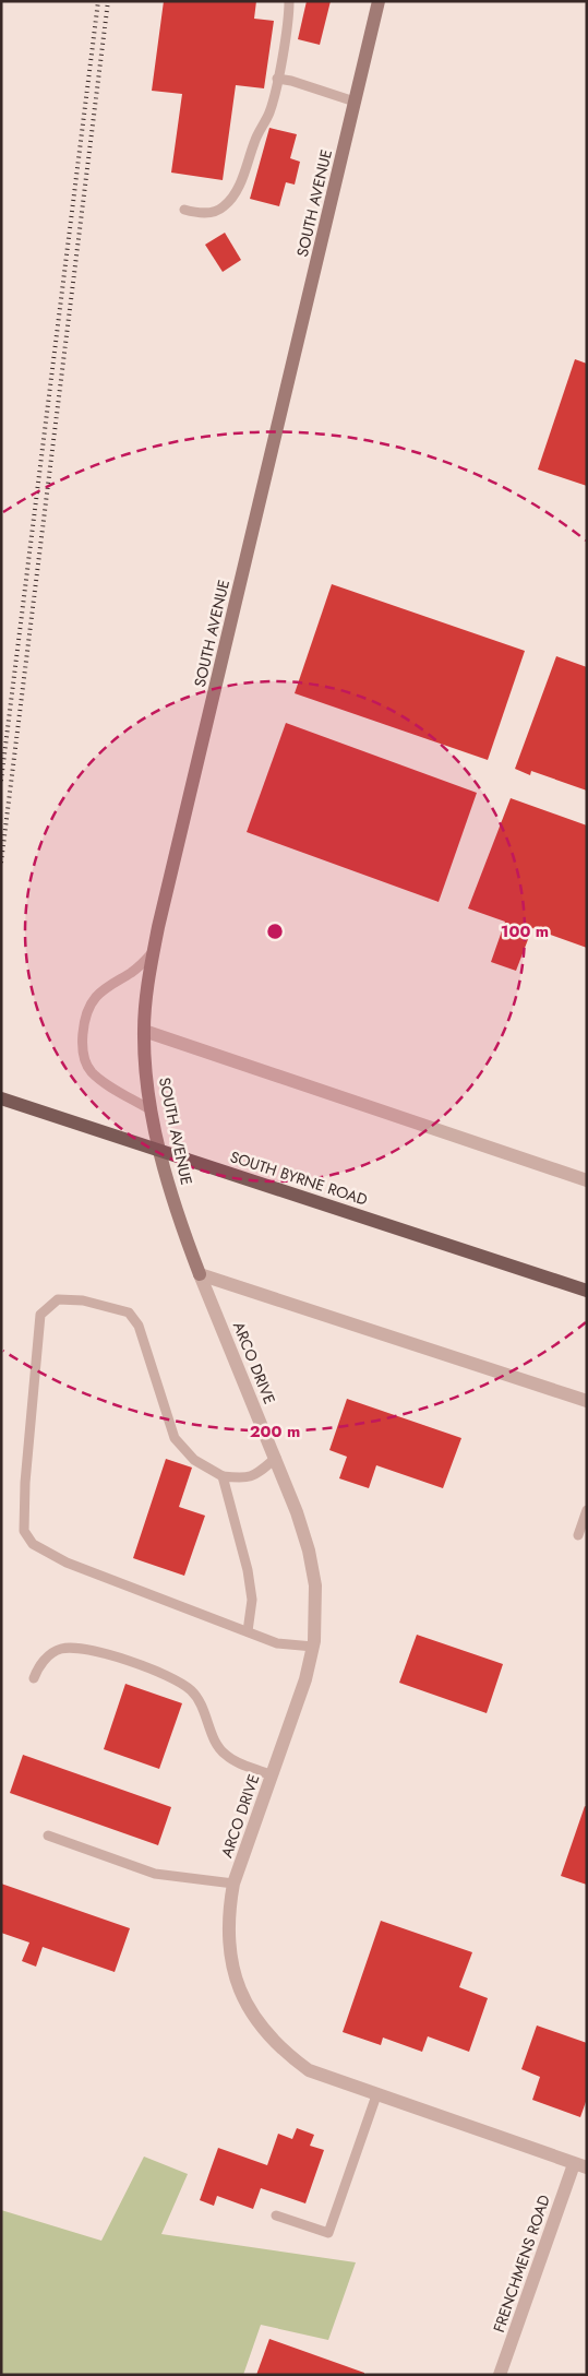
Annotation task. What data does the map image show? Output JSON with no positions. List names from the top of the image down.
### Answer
{
  "streets": {
    "main road": ["SOUTH BYRNE ROAD"],
    "street": ["SOUTH AVENUE", "ARCO DRIVE", "FRENCHMENS ROAD"]
  },
  "crossings": [
    ["SOUTH AVENUE", "ARCO DRIVE"],
    ["ARCO DRIVE", "FRENCHMENS ROAD"]
  ],
  "rings": ["100 m", "200 m"]
}
